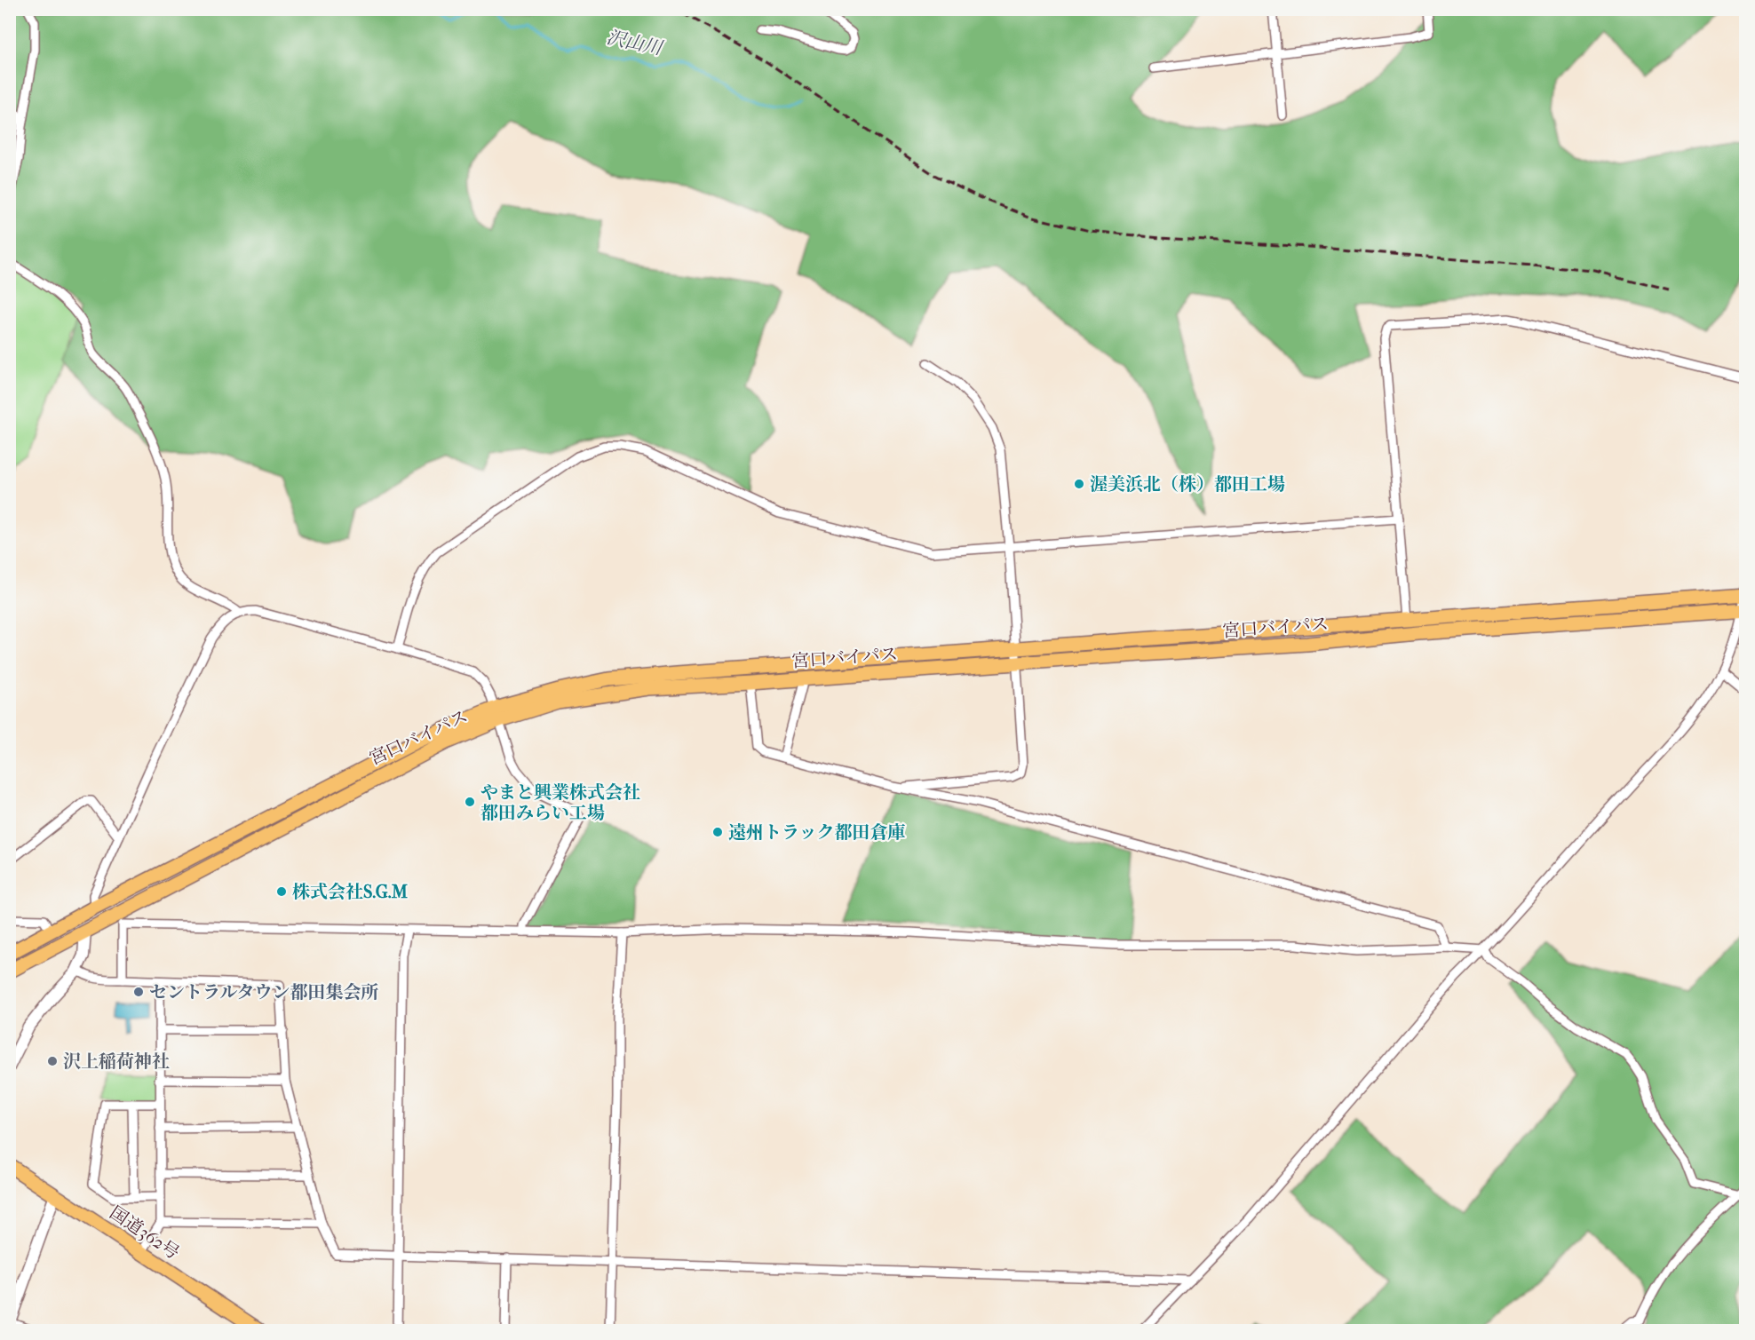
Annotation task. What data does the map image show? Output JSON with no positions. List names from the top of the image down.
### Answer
{
  "streets": {
    "highway": ["宮口バイパス", "国道362号"]
  },
  "water": ["沢山川"],
  "places": [
    "渥美浜北（株）都田工場",
    "やまと興業株式会社 都田みらい工場",
    "遠州トラック都田倉庫",
    "株式会社S.G.M",
    "セントラルタウン都田集会所",
    "沢上稲荷神社"
  ]
}
